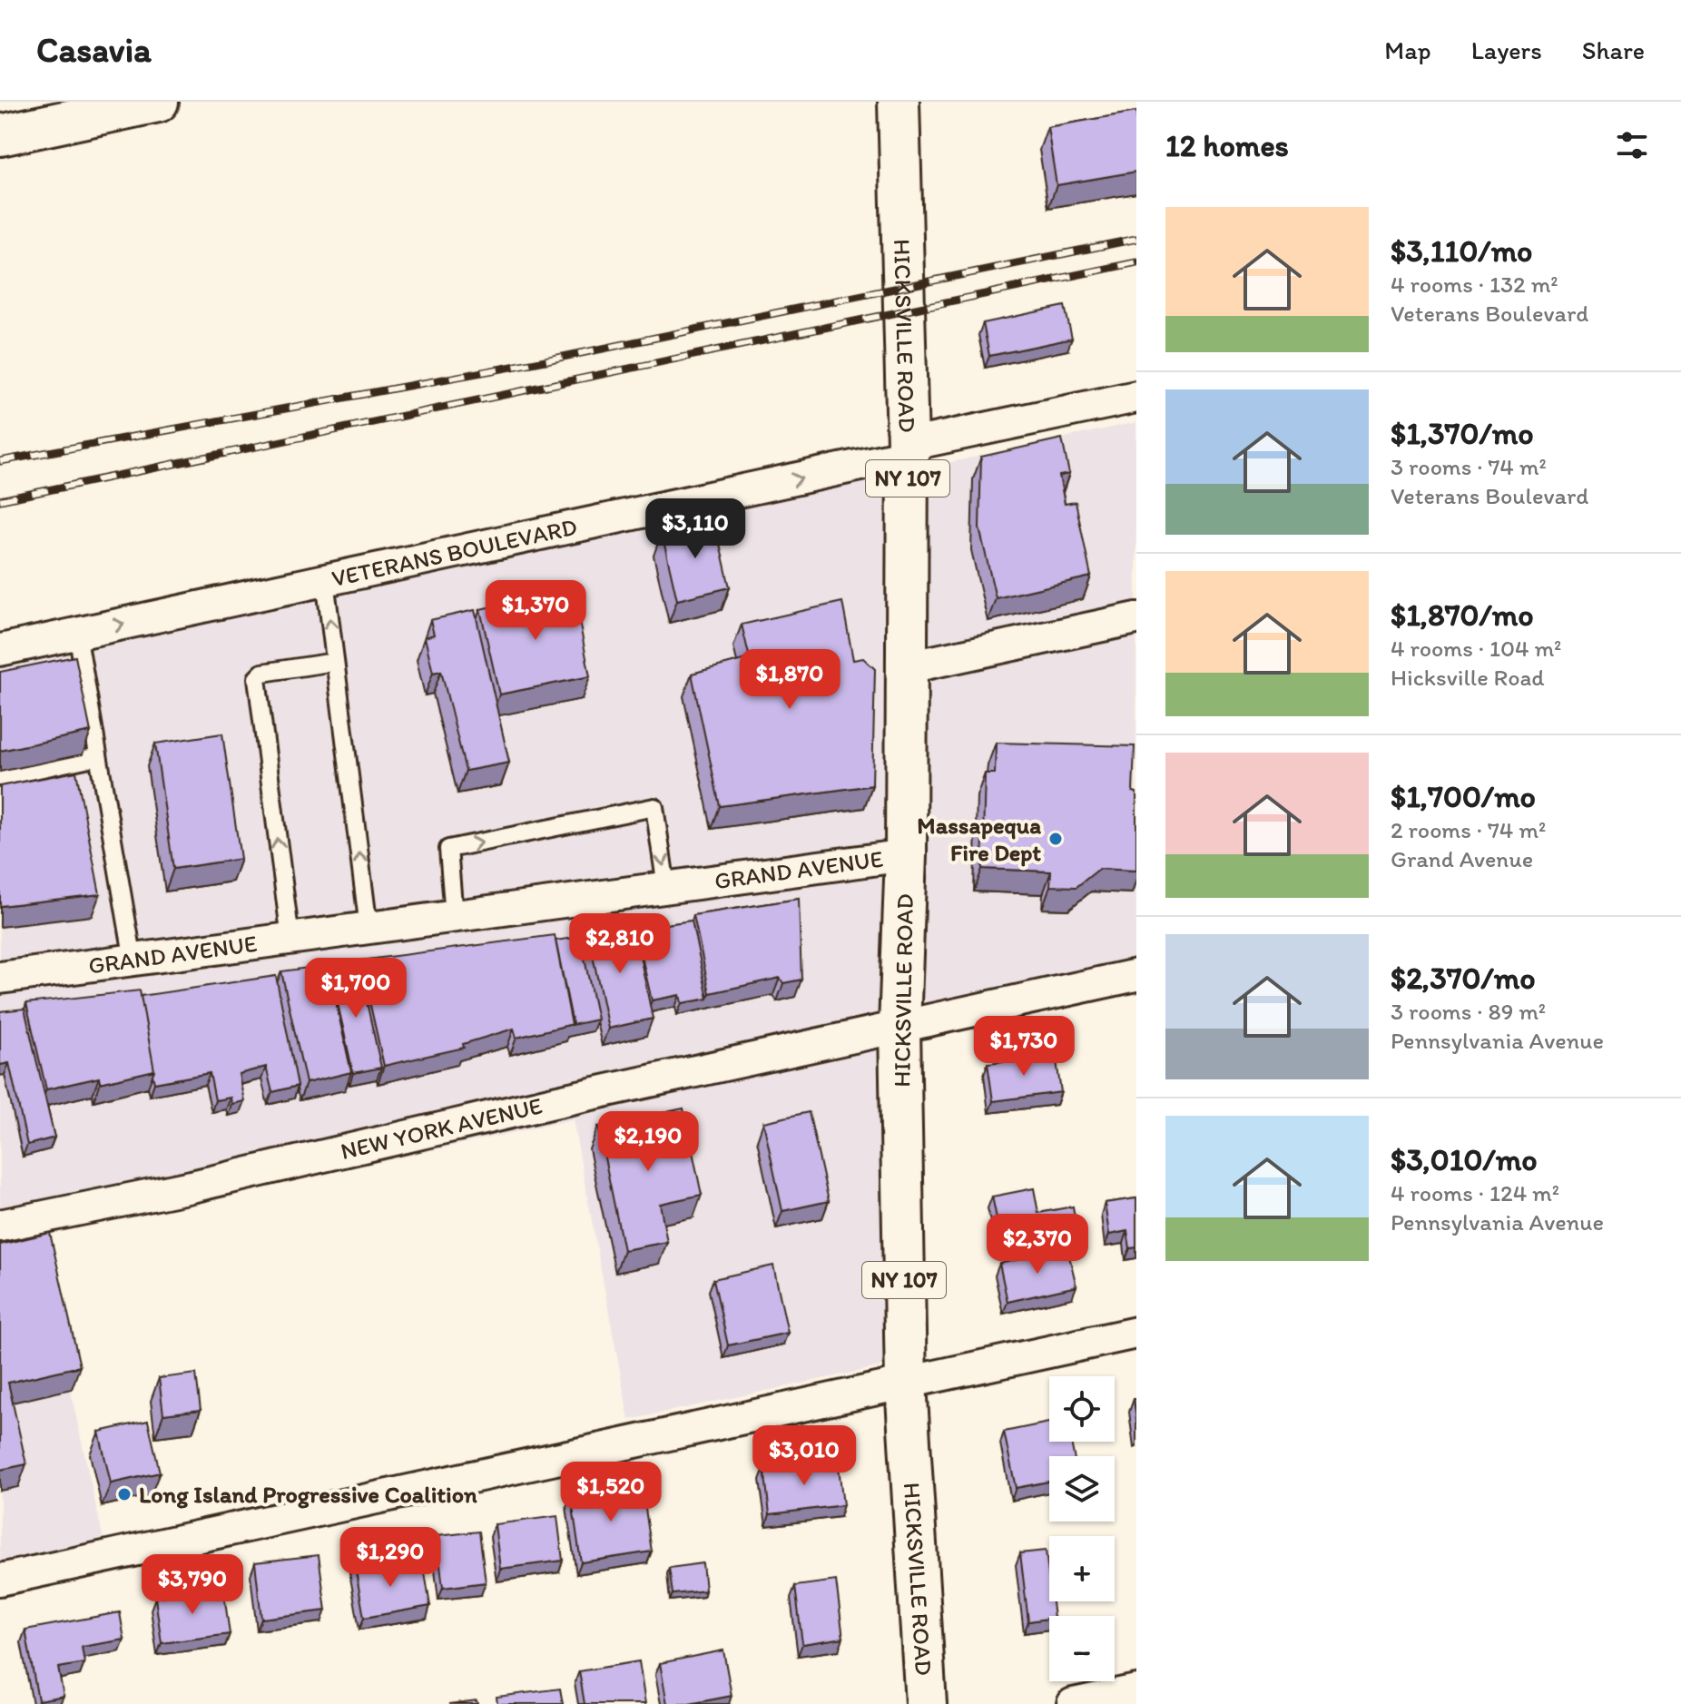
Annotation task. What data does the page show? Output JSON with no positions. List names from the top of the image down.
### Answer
{
  "streets": {
    "main road": ["HICKSVILLE ROAD", "NY 107"],
    "street": ["VETERANS BOULEVARD", "GRAND AVENUE", "NEW YORK AVENUE"]
  },
  "crossings": [
    ["HICKSVILLE ROAD", "VETERANS BOULEVARD"],
    ["HICKSVILLE ROAD", "GRAND AVENUE"],
    ["HICKSVILLE ROAD", "NEW YORK AVENUE"]
  ],
  "one_way": ["VETERANS BOULEVARD"],
  "places": ["Massapequa Fire Dept", "Long Island Progressive Coalition"],
  "page": {
    "header": "Casavia",
    "nav": ["Map", "Layers", "Share"],
    "heading": "12 homes",
    "list": [
      {
        "name": "$3,110/mo",
        "note": "4 rooms · 132 m² · Veterans Boulevard"
      },
      {
        "name": "$1,370/mo",
        "note": "3 rooms · 74 m² · Veterans Boulevard"
      },
      {
        "name": "$1,870/mo",
        "note": "4 rooms · 104 m² · Hicksville Road"
      },
      {
        "name": "$1,700/mo",
        "note": "2 rooms · 74 m² · Grand Avenue"
      },
      {
        "name": "$2,370/mo",
        "note": "3 rooms · 89 m² · Pennsylvania Avenue"
      },
      {
        "name": "$3,010/mo",
        "note": "4 rooms · 124 m² · Pennsylvania Avenue"
      }
    ],
    "price": [
      "$3,110",
      "$1,370",
      "$1,870",
      "$2,810",
      "$1,700",
      "$1,730",
      "$2,190",
      "$2,370",
      "$3,010",
      "$1,520",
      "$1,290",
      "$3,790"
    ],
    "map_buttons": ["+", "−"]
  }
}
